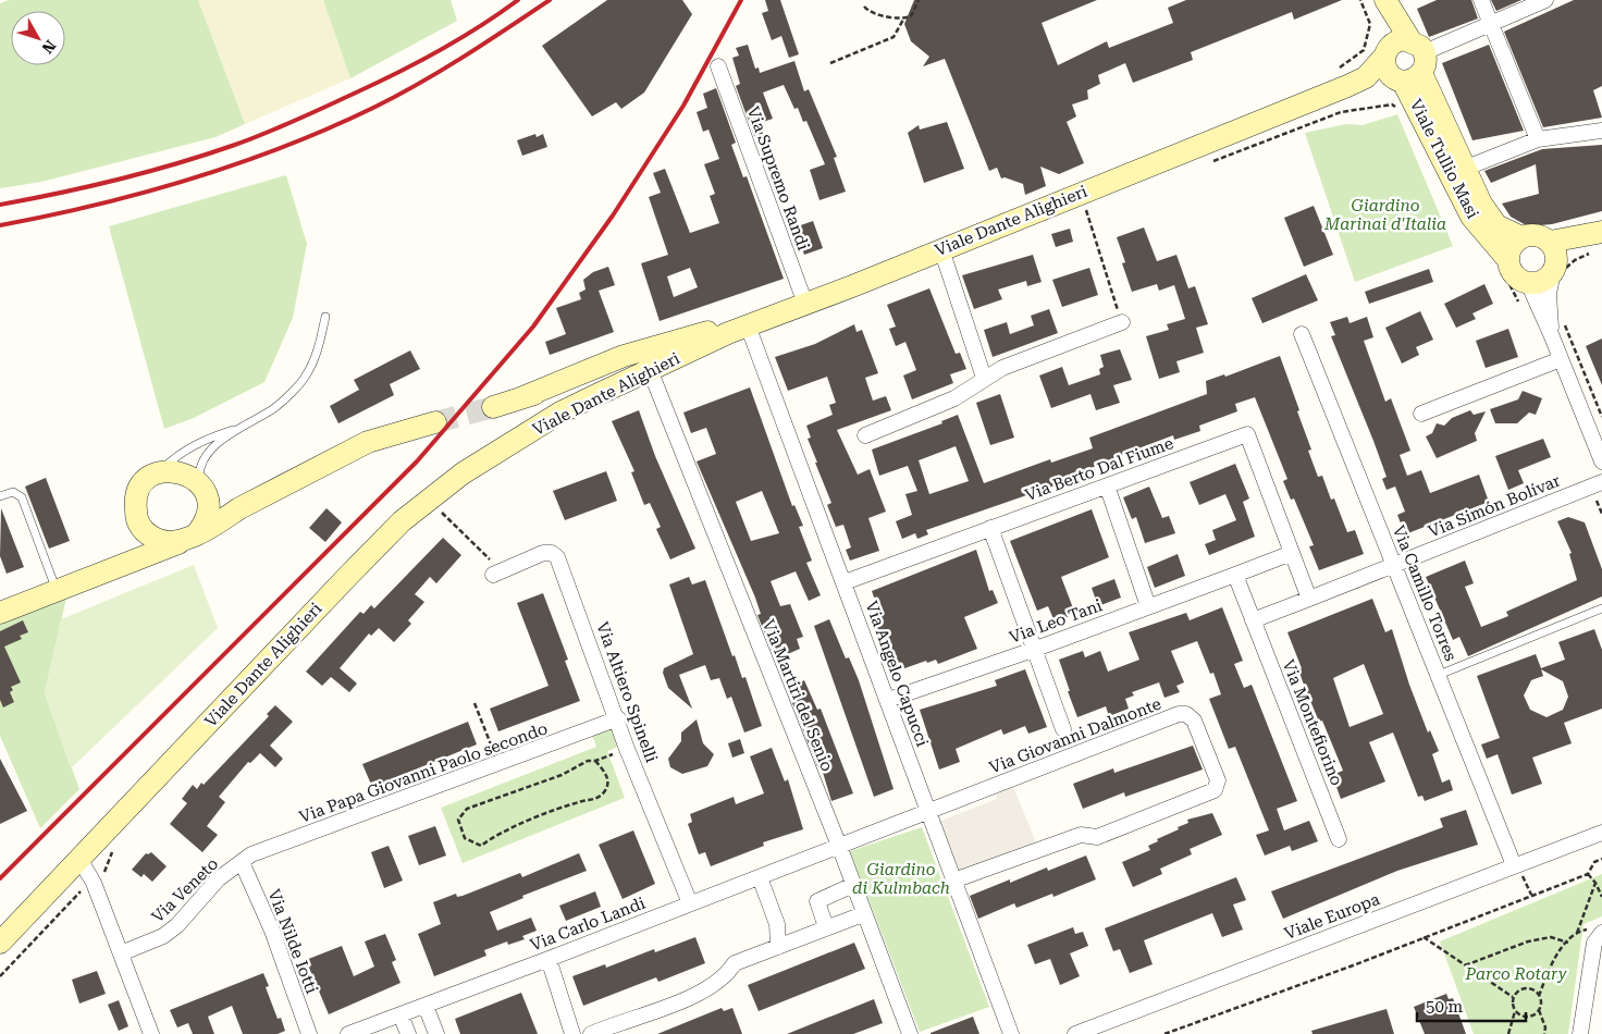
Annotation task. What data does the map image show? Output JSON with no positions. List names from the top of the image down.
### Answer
{
  "streets": {
    "street": [
      "Viale Tullio Masi",
      "Via Supremo Randi",
      "Viale Dante Alighieri",
      "Via Berto Dal Fiume",
      "Via Simón Bolívar",
      "Via Camillo Torres",
      "Via Leo Tani",
      "Via Angelo Capucci",
      "Via Altiero Spinelli",
      "Via Martiri del Senio",
      "Via Montefiorino",
      "Via Giovanni Dalmonte",
      "Via Papa Giovanni Paolo secondo",
      "Via Veneto",
      "Viale Europa",
      "Via Carlo Landi",
      "Via Nilde Iotti"
    ]
  },
  "crossings": [
    ["Viale Tullio Masi", "Viale Dante Alighieri"],
    ["Via Supremo Randi", "Viale Dante Alighieri"],
    ["Viale Dante Alighieri", "Via Angelo Capucci"],
    ["Viale Dante Alighieri", "Via Martiri del Senio"],
    ["Via Berto Dal Fiume", "Via Leo Tani"],
    ["Via Berto Dal Fiume", "Via Angelo Capucci"],
    ["Via Simón Bolívar", "Via Camillo Torres"],
    ["Via Simón Bolívar", "Via Montefiorino"],
    ["Via Camillo Torres", "Viale Europa"],
    ["Via Leo Tani", "Via Angelo Capucci"],
    ["Via Leo Tani", "Via Montefiorino"],
    ["Via Angelo Capucci", "Via Giovanni Dalmonte"],
    ["Via Altiero Spinelli", "Via Papa Giovanni Paolo secondo"],
    ["Via Altiero Spinelli", "Via Carlo Landi"],
    ["Via Martiri del Senio", "Via Giovanni Dalmonte"],
    ["Via Martiri del Senio", "Via Carlo Landi"],
    ["Via Giovanni Dalmonte", "Via Carlo Landi"],
    ["Via Papa Giovanni Paolo secondo", "Via Veneto"],
    ["Via Papa Giovanni Paolo secondo", "Via Nilde Iotti"],
    ["Via Veneto", "Via Nilde Iotti"]
  ],
  "parks": ["Giardino Marinai d'Italia", "Giardino di Kulmbach", "Parco Rotary"],
  "scale_bar": "50 m",
  "north": "bottom right"
}
